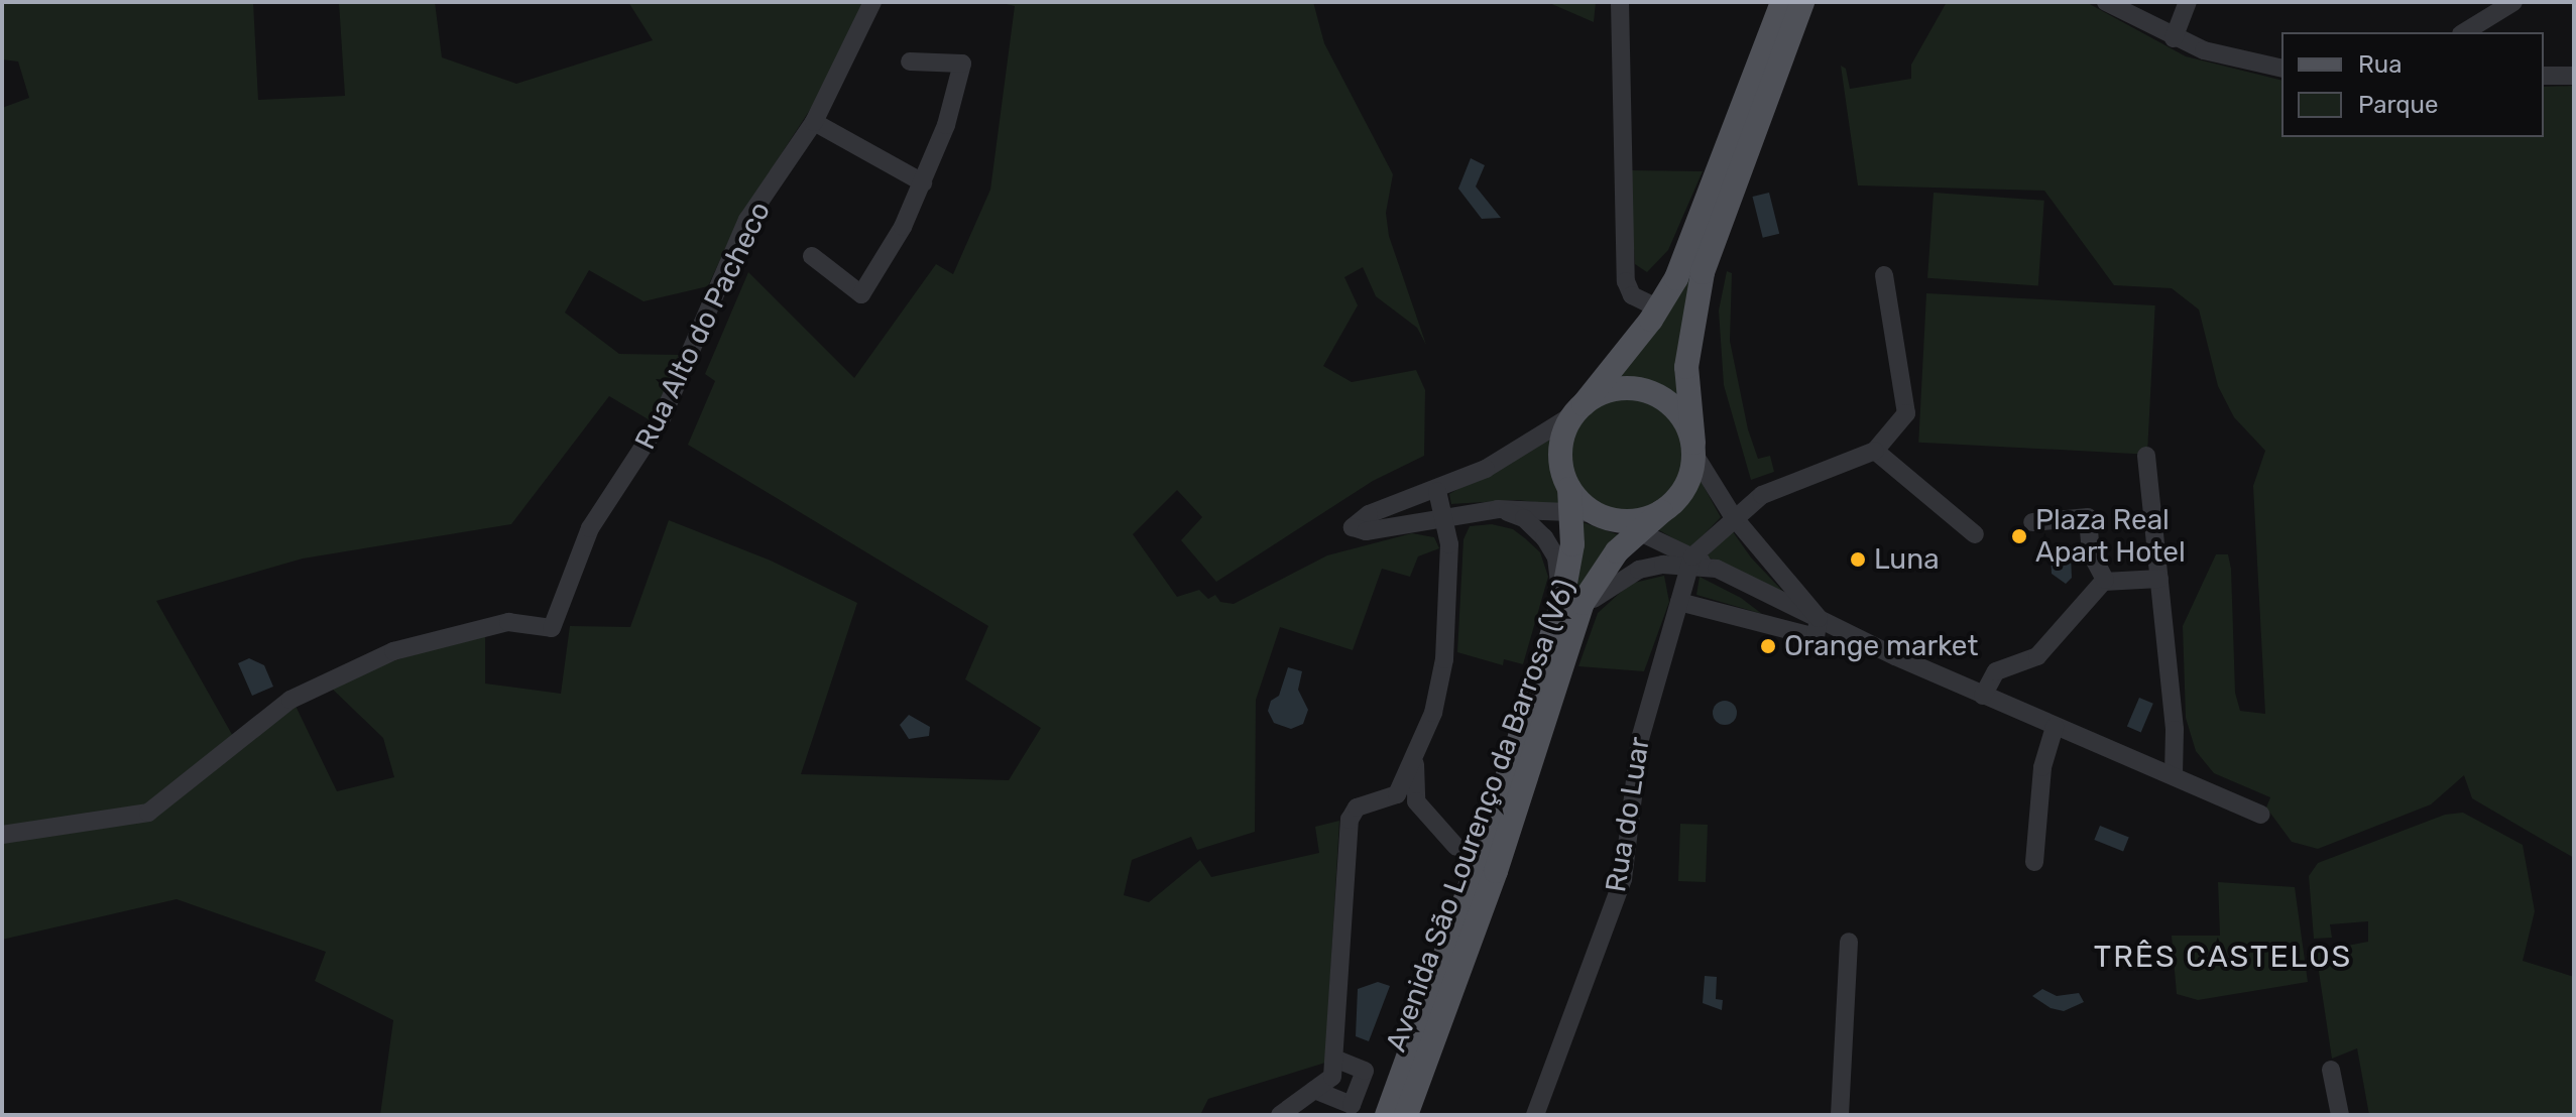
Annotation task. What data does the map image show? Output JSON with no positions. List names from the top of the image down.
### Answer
{
  "streets": {
    "main road": ["Avenida São Lourenço da Barrosa (V6)"],
    "street": ["Rua Alto do Pacheco", "Rua do Luar"]
  },
  "districts": ["TRÊS CASTELOS"],
  "places": ["Plaza Real Apart Hotel", "Luna", "Orange market"],
  "legend": ["Rua", "Parque"]
}
